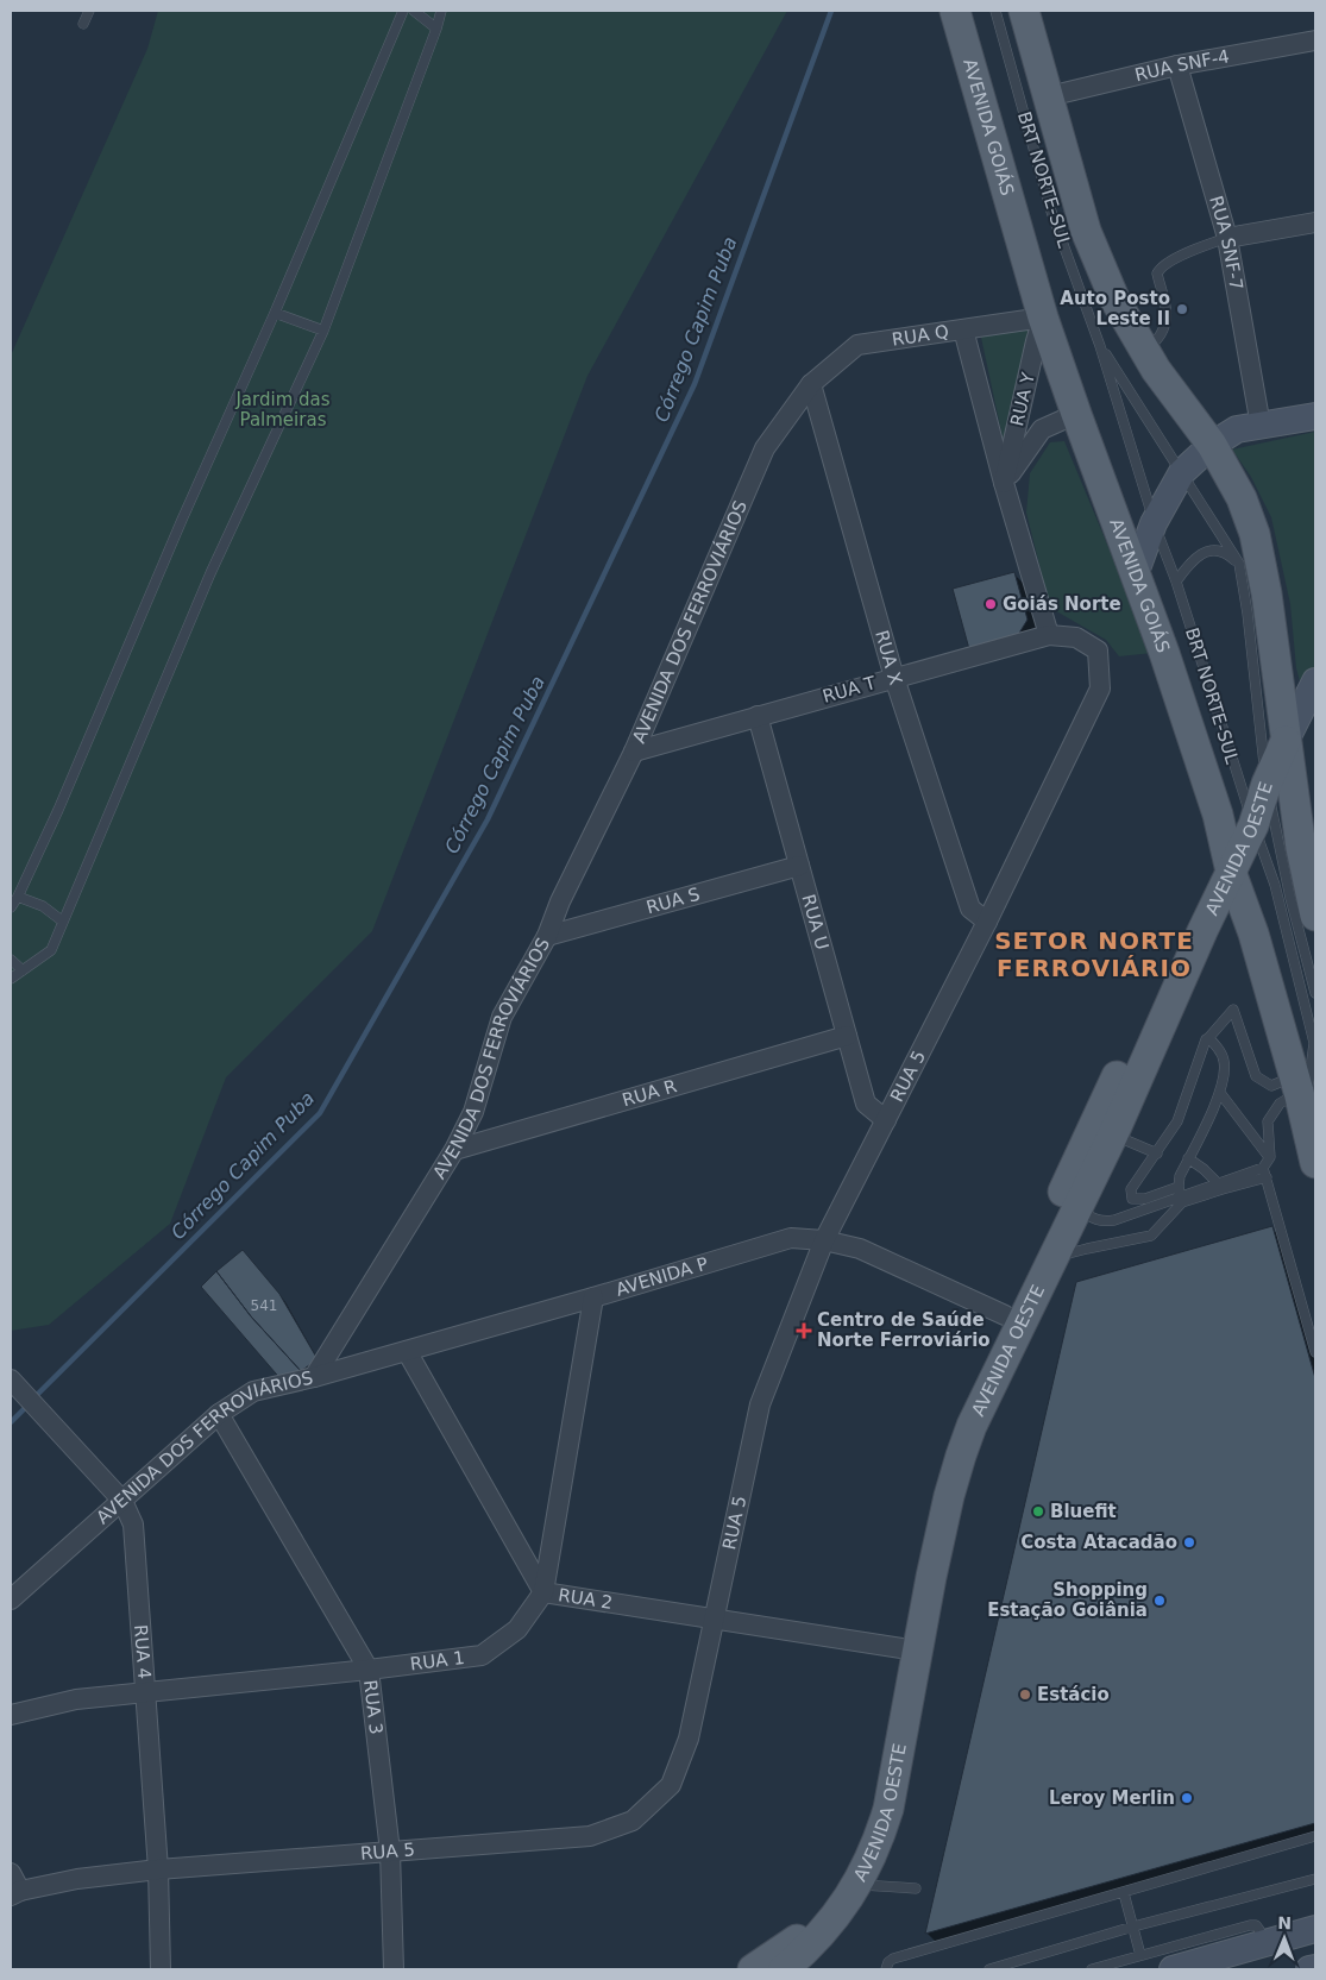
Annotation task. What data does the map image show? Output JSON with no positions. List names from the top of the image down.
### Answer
{
  "streets": {
    "main road": ["AVENIDA GOIÁS", "AVENIDA OESTE"],
    "street": [
      "RUA SNF-4",
      "RUA SNF-7",
      "RUA Q",
      "RUA Y",
      "AVENIDA DOS FERROVIÁRIOS",
      "RUA X",
      "RUA T",
      "RUA S",
      "RUA U",
      "RUA 5",
      "RUA R",
      "AVENIDA P",
      "RUA 2",
      "RUA 4",
      "RUA 1",
      "RUA 3"
    ],
    "lane": ["BRT NORTE-SUL"]
  },
  "crossings": [
    ["RUA SNF-4", "RUA SNF-7"],
    ["AVENIDA GOIÁS", "RUA Q"],
    ["AVENIDA GOIÁS", "RUA Y"],
    ["AVENIDA GOIÁS", "AVENIDA OESTE"],
    ["BRT NORTE-SUL", "AVENIDA OESTE"],
    ["RUA Q", "RUA Y"],
    ["RUA Q", "AVENIDA DOS FERROVIÁRIOS"],
    ["RUA Q", "RUA X"],
    ["RUA Y", "RUA T"],
    ["AVENIDA DOS FERROVIÁRIOS", "RUA X"],
    ["AVENIDA DOS FERROVIÁRIOS", "RUA T"],
    ["AVENIDA DOS FERROVIÁRIOS", "RUA S"],
    ["AVENIDA DOS FERROVIÁRIOS", "RUA R"],
    ["AVENIDA DOS FERROVIÁRIOS", "AVENIDA P"],
    ["AVENIDA DOS FERROVIÁRIOS", "RUA 4"],
    ["AVENIDA DOS FERROVIÁRIOS", "RUA 3"],
    ["RUA X", "RUA T"],
    ["RUA X", "RUA 5"],
    ["RUA T", "RUA U"],
    ["RUA T", "RUA 5"],
    ["AVENIDA OESTE", "AVENIDA P"],
    ["AVENIDA OESTE", "RUA 2"],
    ["RUA S", "RUA U"],
    ["RUA U", "RUA 5"],
    ["RUA U", "RUA R"],
    ["RUA 5", "AVENIDA P"],
    ["RUA 5", "RUA 2"],
    ["RUA 5", "RUA 4"],
    ["RUA 5", "RUA 3"],
    ["AVENIDA P", "RUA 2"],
    ["AVENIDA P", "RUA 1"],
    ["RUA 2", "RUA 1"],
    ["RUA 4", "RUA 1"],
    ["RUA 1", "RUA 3"]
  ],
  "districts": ["SETOR NORTE FERROVIÁRIO"],
  "water": ["Córrego Capim Puba"],
  "parks": ["Jardim das Palmeiras"],
  "places": {
    "other": [
      "Auto Posto Leste II",
      "Goiás Norte",
      "Bluefit",
      "Costa Atacadão",
      "Shopping Estação Goiânia",
      "Estácio",
      "Leroy Merlin"
    ],
    "health": ["Centro de Saúde Norte Ferroviário"]
  },
  "house_numbers": ["541"],
  "north": "top"
}
